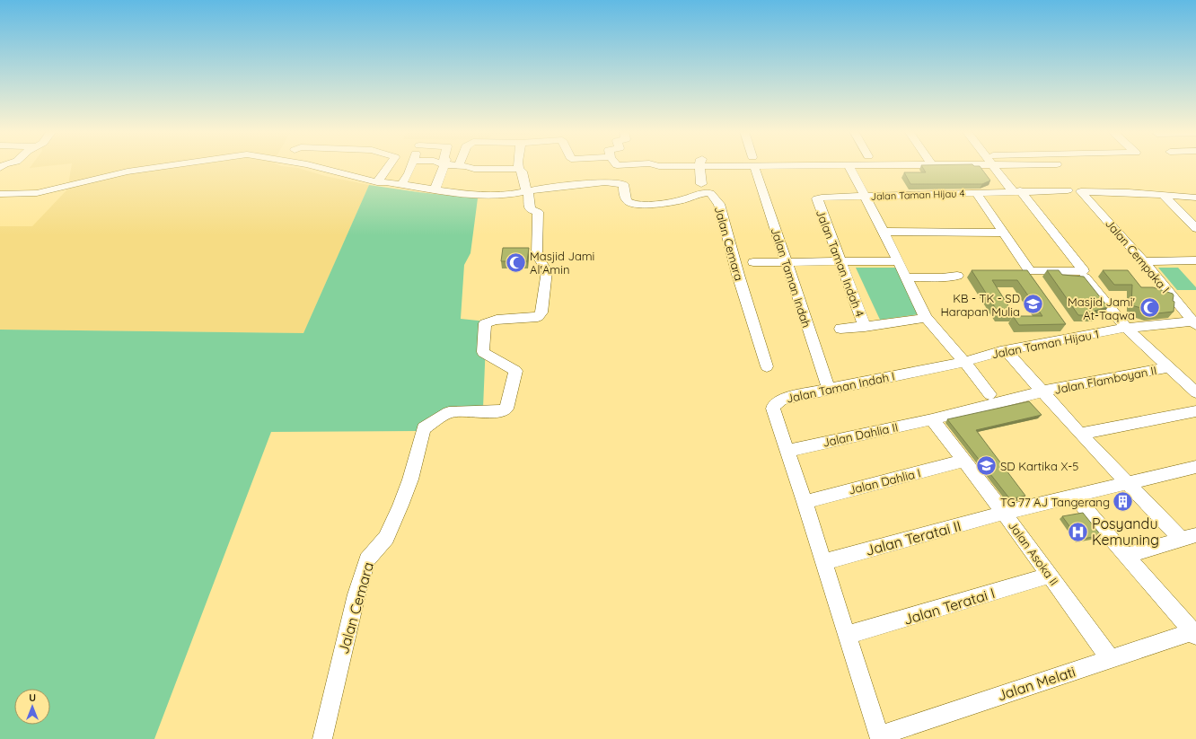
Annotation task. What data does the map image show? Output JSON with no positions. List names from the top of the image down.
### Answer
{
  "streets": {
    "street": [
      "Jalan Taman Hijau 4",
      "Jalan Cemara",
      "Jalan Cempaka I",
      "Jalan Taman Indah 4",
      "Jalan Taman Indah",
      "Jalan Taman Hijau 1",
      "Jalan Flamboyan II",
      "Jalan Taman Indah I",
      "Jalan Dahlia II",
      "Jalan Dahlia I",
      "Jalan Teratai II",
      "Jalan Asoka II",
      "Jalan Teratai I",
      "Jalan Melati"
    ]
  },
  "crossings": [
    ["Jalan Taman Hijau 4", "Jalan Taman Indah 4"],
    ["Jalan Cempaka I", "Jalan Taman Hijau 1"],
    ["Jalan Taman Indah", "Jalan Taman Indah I"],
    ["Jalan Taman Hijau 1", "Jalan Taman Indah I"],
    ["Jalan Taman Indah I", "Jalan Dahlia II"],
    ["Jalan Taman Indah I", "Jalan Dahlia I"],
    ["Jalan Taman Indah I", "Jalan Teratai II"],
    ["Jalan Taman Indah I", "Jalan Teratai I"],
    ["Jalan Taman Indah I", "Jalan Melati"],
    ["Jalan Dahlia II", "Jalan Asoka II"],
    ["Jalan Dahlia I", "Jalan Asoka II"],
    ["Jalan Teratai II", "Jalan Asoka II"],
    ["Jalan Asoka II", "Jalan Teratai I"],
    ["Jalan Asoka II", "Jalan Melati"]
  ],
  "places": {
    "mosque": ["Masjid Jami Al'Amin", "Masjid Jami' At-Taqwa"],
    "school or university": ["KB - TK - SD Harapan Mulia", "SD Kartika X-5"],
    "building": ["TG 77 AJ Tangerang"],
    "hospital": ["Posyandu Kemuning"]
  },
  "north": "top"
}
